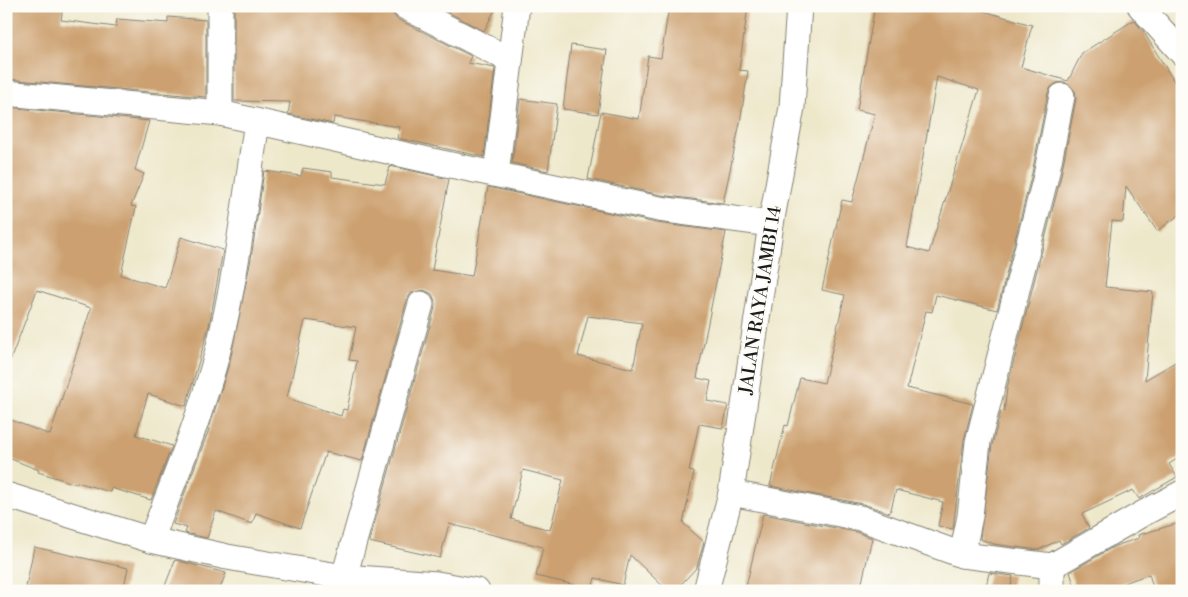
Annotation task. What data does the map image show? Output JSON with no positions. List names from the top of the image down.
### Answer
{
  "streets": {
    "street": ["JALAN RAYA JAMBI 14"]
  }
}
